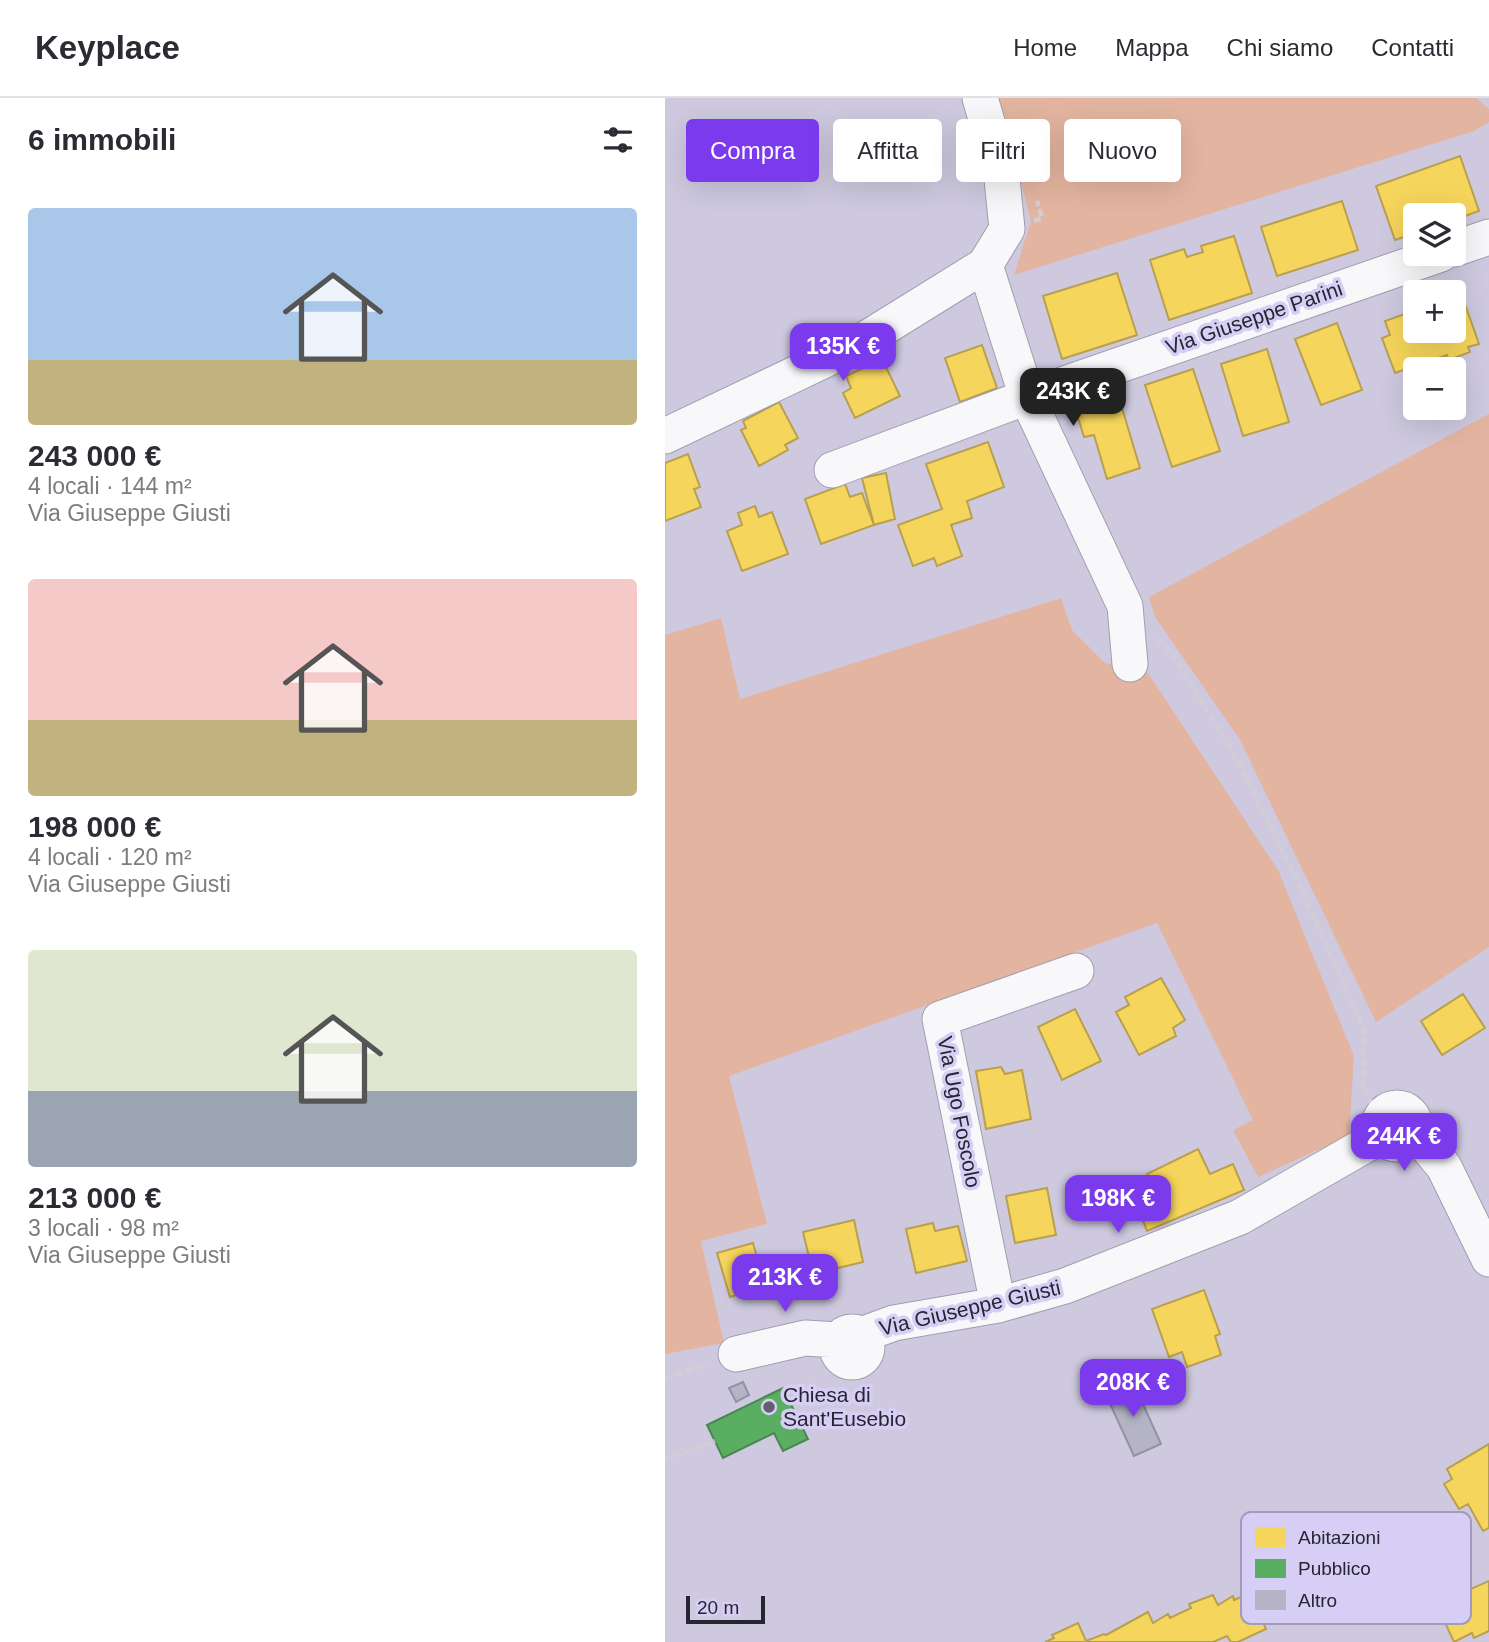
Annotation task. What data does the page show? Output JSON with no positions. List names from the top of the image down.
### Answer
{
  "streets": {
    "street": ["Via Giuseppe Parini", "Via Ugo Foscolo", "Via Giuseppe Giusti"]
  },
  "crossings": [
    ["Via Ugo Foscolo", "Via Giuseppe Giusti"]
  ],
  "places": ["Chiesa di Sant'Eusebio"],
  "legend": ["Abitazioni", "Pubblico", "Altro"],
  "scale_bar": "20 m",
  "page": {
    "header": "Keyplace",
    "nav": [
      "Home",
      "Mappa",
      "Chi siamo",
      "Contatti"
    ],
    "heading": "6 immobili",
    "chip": [
      "Compra",
      "Affitta",
      "Filtri",
      "Nuovo"
    ],
    "list": [
      {
        "name": "243 000 €",
        "note": "4 locali · 144 m² · Via Giuseppe Giusti"
      },
      {
        "name": "198 000 €",
        "note": "4 locali · 120 m² · Via Giuseppe Giusti"
      },
      {
        "name": "213 000 €",
        "note": "3 locali · 98 m² · Via Giuseppe Giusti"
      }
    ],
    "map_buttons": ["+", "−"],
    "price": [
      "135K €",
      "243K €",
      "244K €",
      "198K €",
      "213K €",
      "208K €"
    ],
    "scale": "20 m"
  }
}
